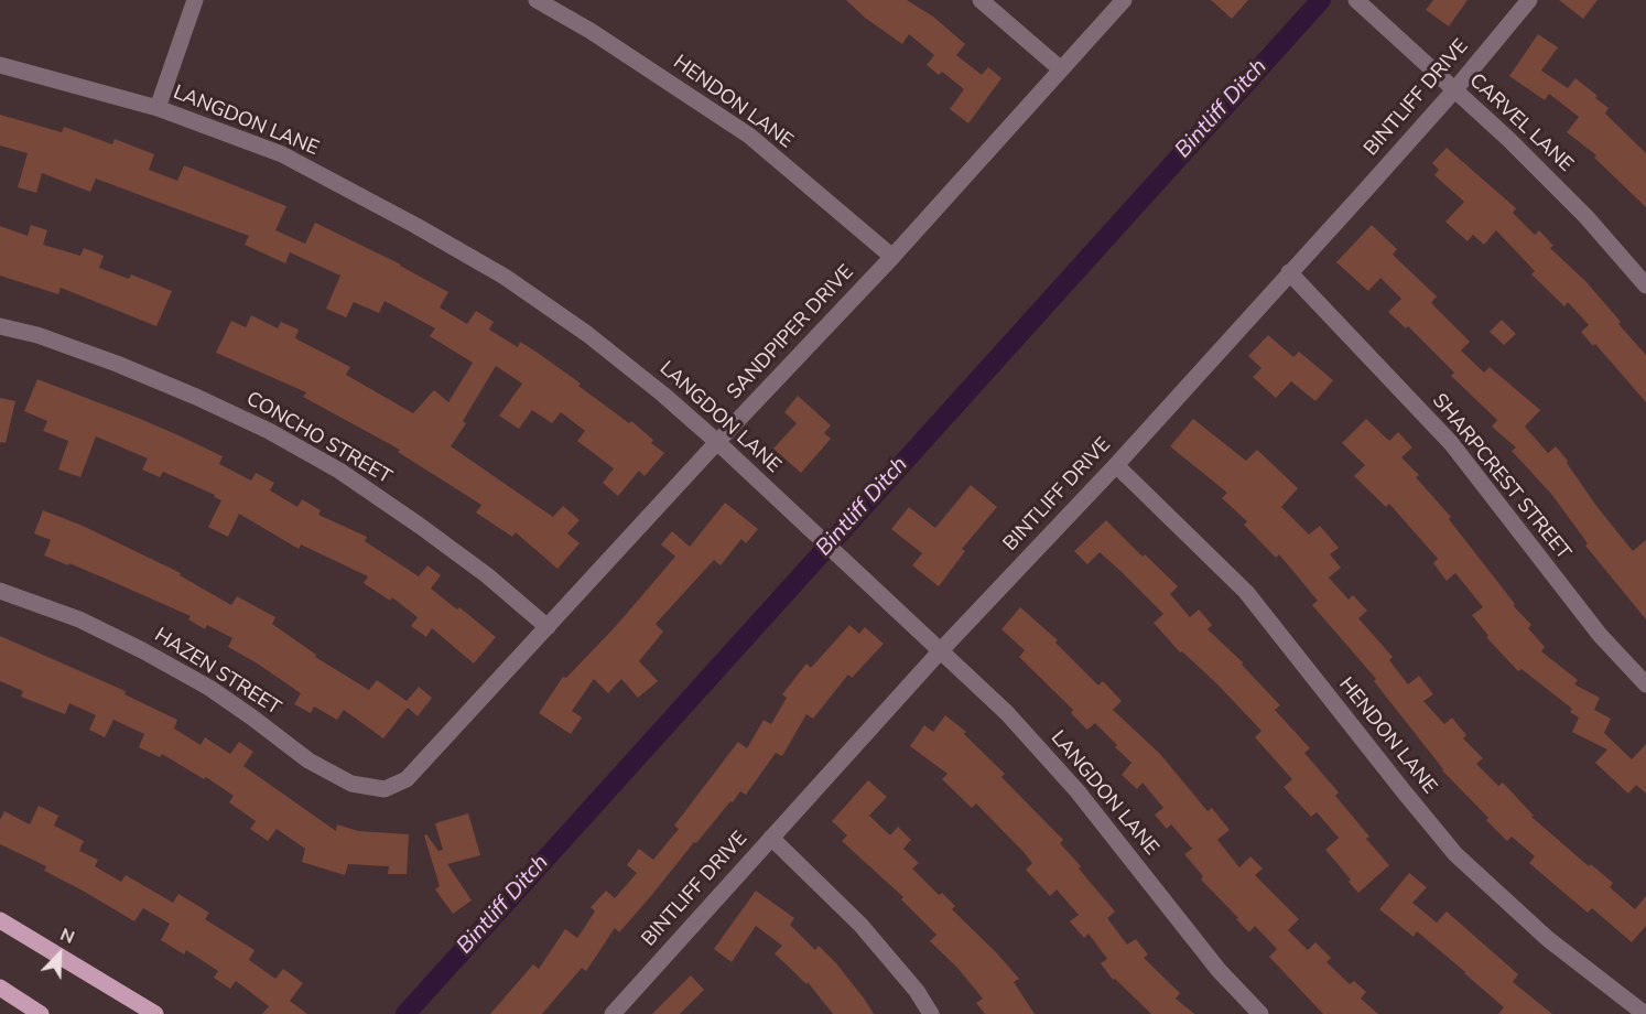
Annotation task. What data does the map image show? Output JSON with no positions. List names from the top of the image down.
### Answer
{
  "streets": {
    "street": [
      "BINTLIFF DRIVE",
      "HENDON LANE",
      "LANGDON LANE",
      "CARVEL LANE",
      "SANDPIPER DRIVE",
      "CONCHO STREET",
      "SHARPCREST STREET",
      "HAZEN STREET"
    ]
  },
  "crossings": [
    ["BINTLIFF DRIVE", "HENDON LANE"],
    ["BINTLIFF DRIVE", "LANGDON LANE"],
    ["BINTLIFF DRIVE", "CARVEL LANE"],
    ["BINTLIFF DRIVE", "SHARPCREST STREET"],
    ["HENDON LANE", "SANDPIPER DRIVE"],
    ["LANGDON LANE", "SANDPIPER DRIVE"],
    ["SANDPIPER DRIVE", "CONCHO STREET"],
    ["SANDPIPER DRIVE", "HAZEN STREET"]
  ],
  "water": ["Bintliff Ditch"],
  "north": "top right"
}
